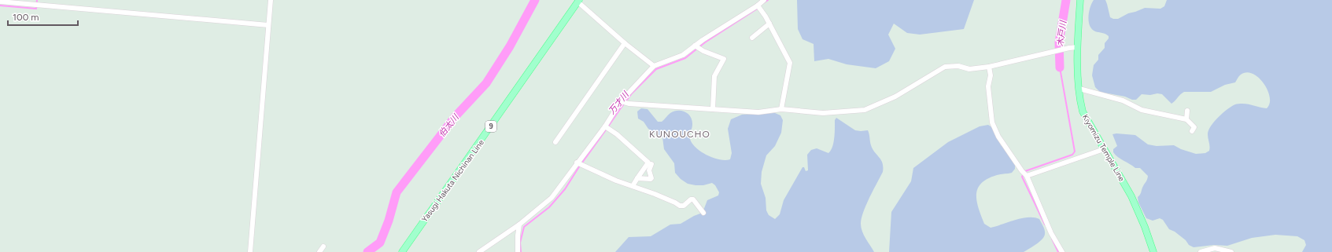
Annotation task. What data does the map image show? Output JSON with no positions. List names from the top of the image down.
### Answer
{
  "streets": {
    "main road": ["9", "Kiyomizu Temple Line", "Yasugi Hakuta Nichinan Line"]
  },
  "districts": ["KUNOUCHO"],
  "water": ["木戸川", "万才川", "伯太川"],
  "scale_bar": "100 m"
}
